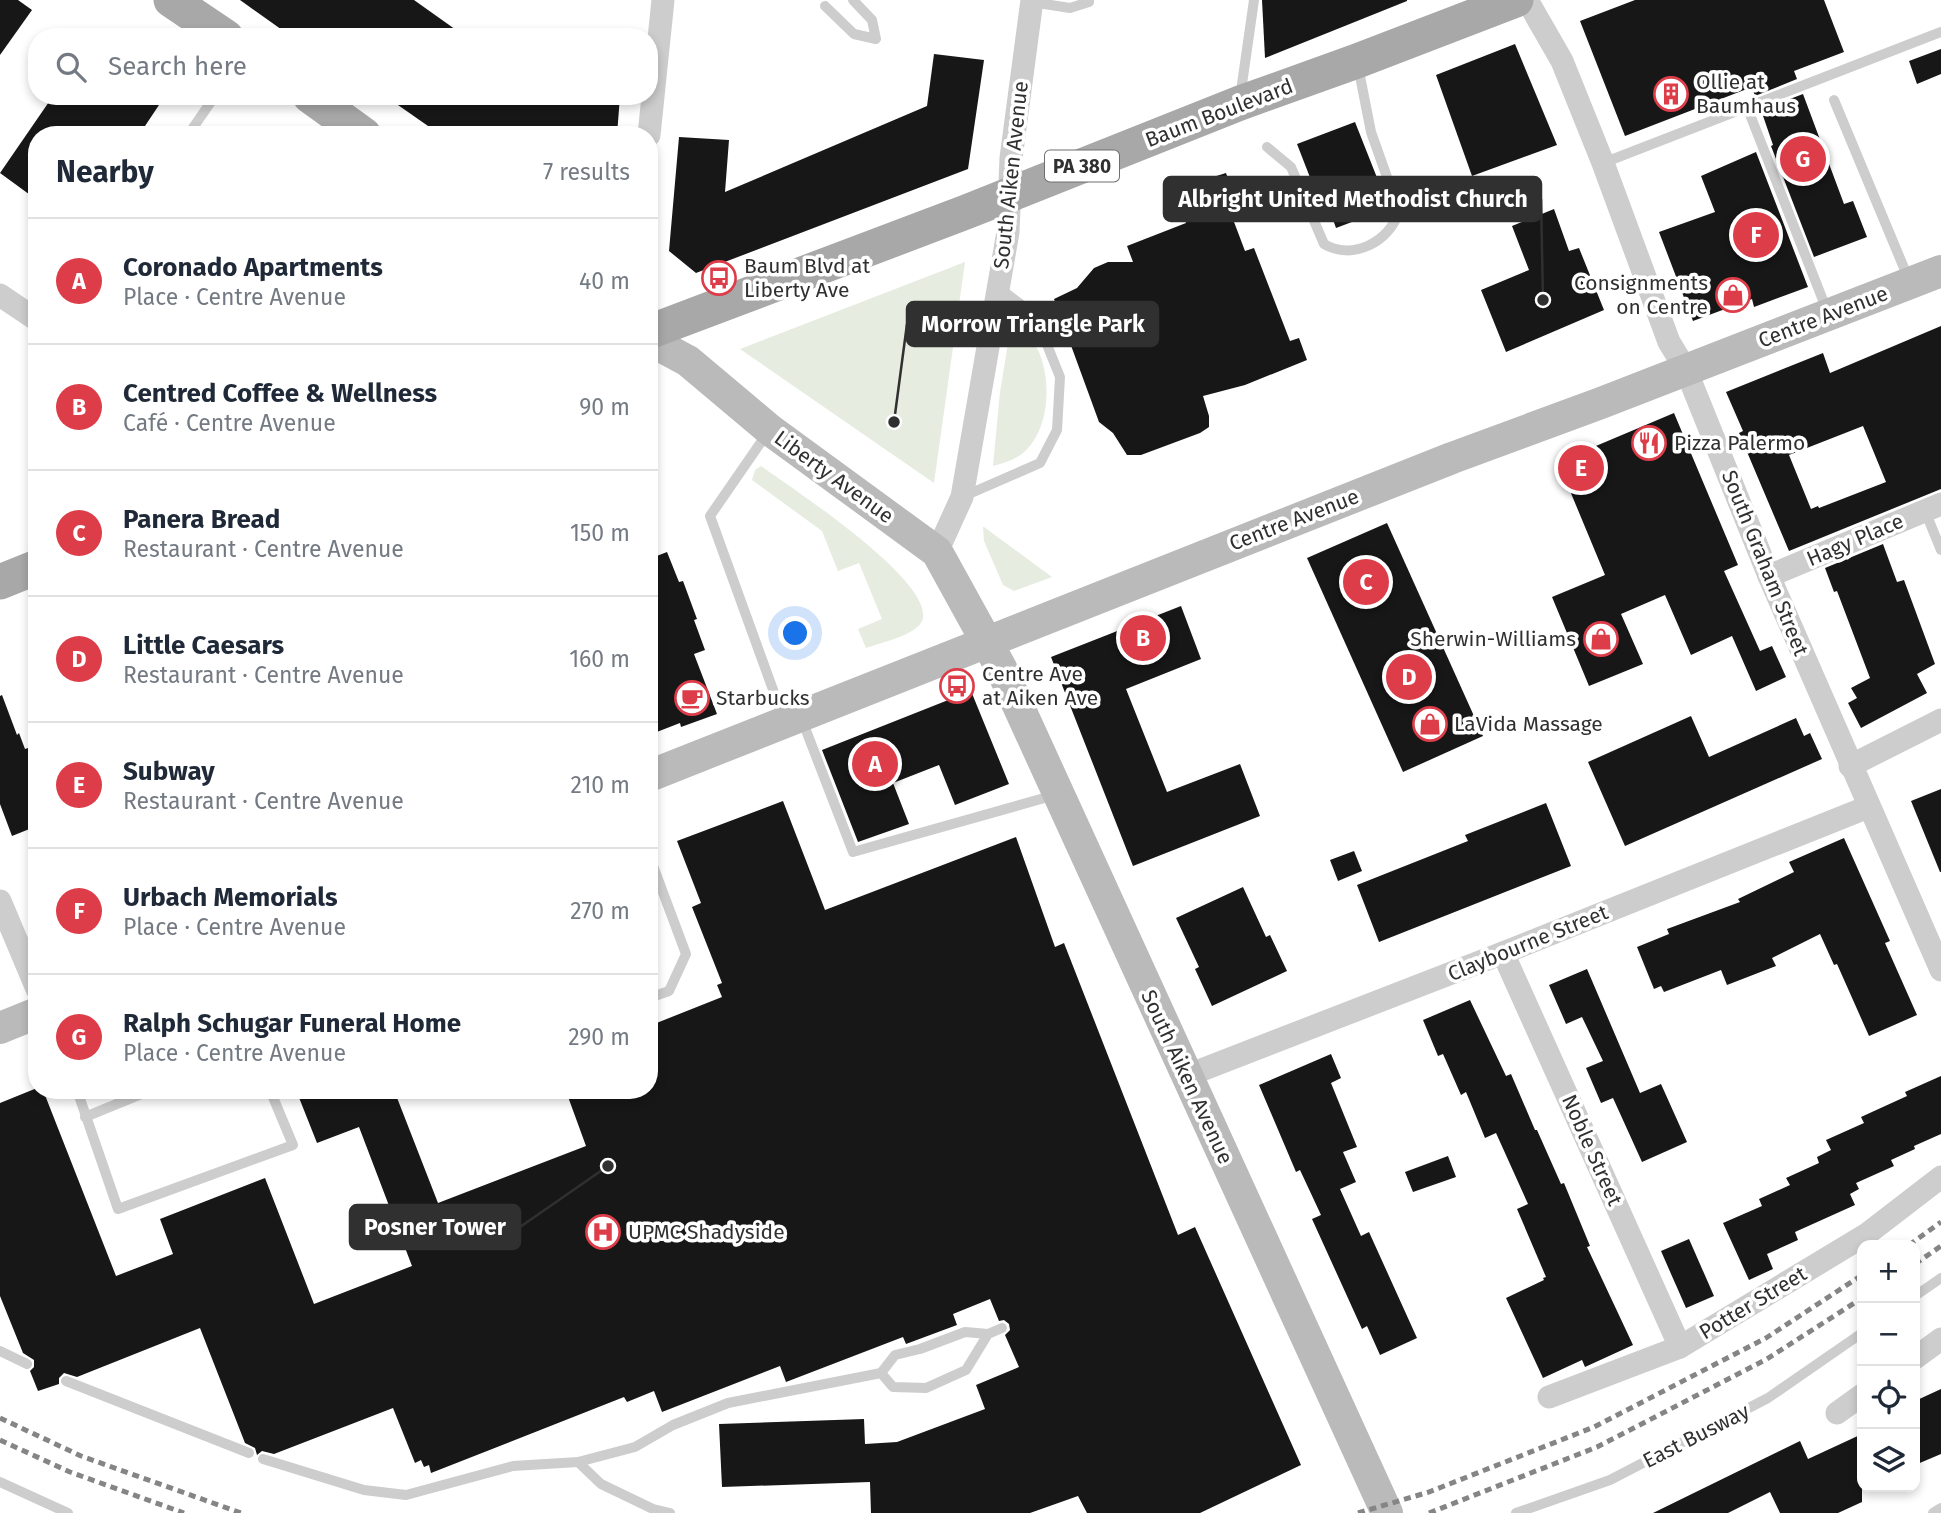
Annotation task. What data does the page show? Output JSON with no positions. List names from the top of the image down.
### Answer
{
  "streets": {
    "main road": [
      "Baum Boulevard",
      "PA 380",
      "South Aiken Avenue",
      "Centre Avenue",
      "Liberty Avenue"
    ],
    "street": [
      "Hagy Place",
      "South Graham Street",
      "Claybourne Street",
      "Noble Street",
      "Potter Street"
    ],
    "lane": ["East Busway"]
  },
  "crossings": [
    ["Baum Boulevard", "South Aiken Avenue"],
    ["South Aiken Avenue", "Centre Avenue"],
    ["South Aiken Avenue", "Liberty Avenue"],
    ["South Aiken Avenue", "Claybourne Street"],
    ["Centre Avenue", "Liberty Avenue"],
    ["Centre Avenue", "South Graham Street"],
    ["Hagy Place", "South Graham Street"],
    ["South Graham Street", "Claybourne Street"],
    ["Claybourne Street", "Noble Street"],
    ["Noble Street", "Potter Street"]
  ],
  "places": {
    "building": ["Ollie at Baumhaus"],
    "bus stop": ["Baum Blvd at Liberty Ave", "Centre Ave at Aiken Ave"],
    "shop": ["Consignments on Centre", "Sherwin-Williams", "LaVida Massage"],
    "other": ["Albright United Methodist Church", "Morrow Triangle Park", "Posner Tower"],
    "restaurant": ["Pizza Palermo"],
    "cafe": ["Starbucks"],
    "hospital": ["UPMC Shadyside"]
  },
  "page": {
    "search": "Search here",
    "heading": ["Nearby", "7 results"],
    "pins": [
      "G",
      "F",
      "E",
      "C",
      "B",
      "D",
      "A"
    ],
    "list": [
      {
        "mark": "A",
        "name": "Coronado Apartments",
        "note": "Place · Centre Avenue",
        "value": "40 m"
      },
      {
        "mark": "B",
        "name": "Centred Coffee & Wellness",
        "note": "Café · Centre Avenue",
        "value": "90 m"
      },
      {
        "mark": "C",
        "name": "Panera Bread",
        "note": "Restaurant · Centre Avenue",
        "value": "150 m"
      },
      {
        "mark": "D",
        "name": "Little Caesars",
        "note": "Restaurant · Centre Avenue",
        "value": "160 m"
      },
      {
        "mark": "E",
        "name": "Subway",
        "note": "Restaurant · Centre Avenue",
        "value": "210 m"
      },
      {
        "mark": "F",
        "name": "Urbach Memorials",
        "note": "Place · Centre Avenue",
        "value": "270 m"
      },
      {
        "mark": "G",
        "name": "Ralph Schugar Funeral Home",
        "note": "Place · Centre Avenue",
        "value": "290 m"
      }
    ],
    "map_buttons": ["+", "−"]
  }
}
